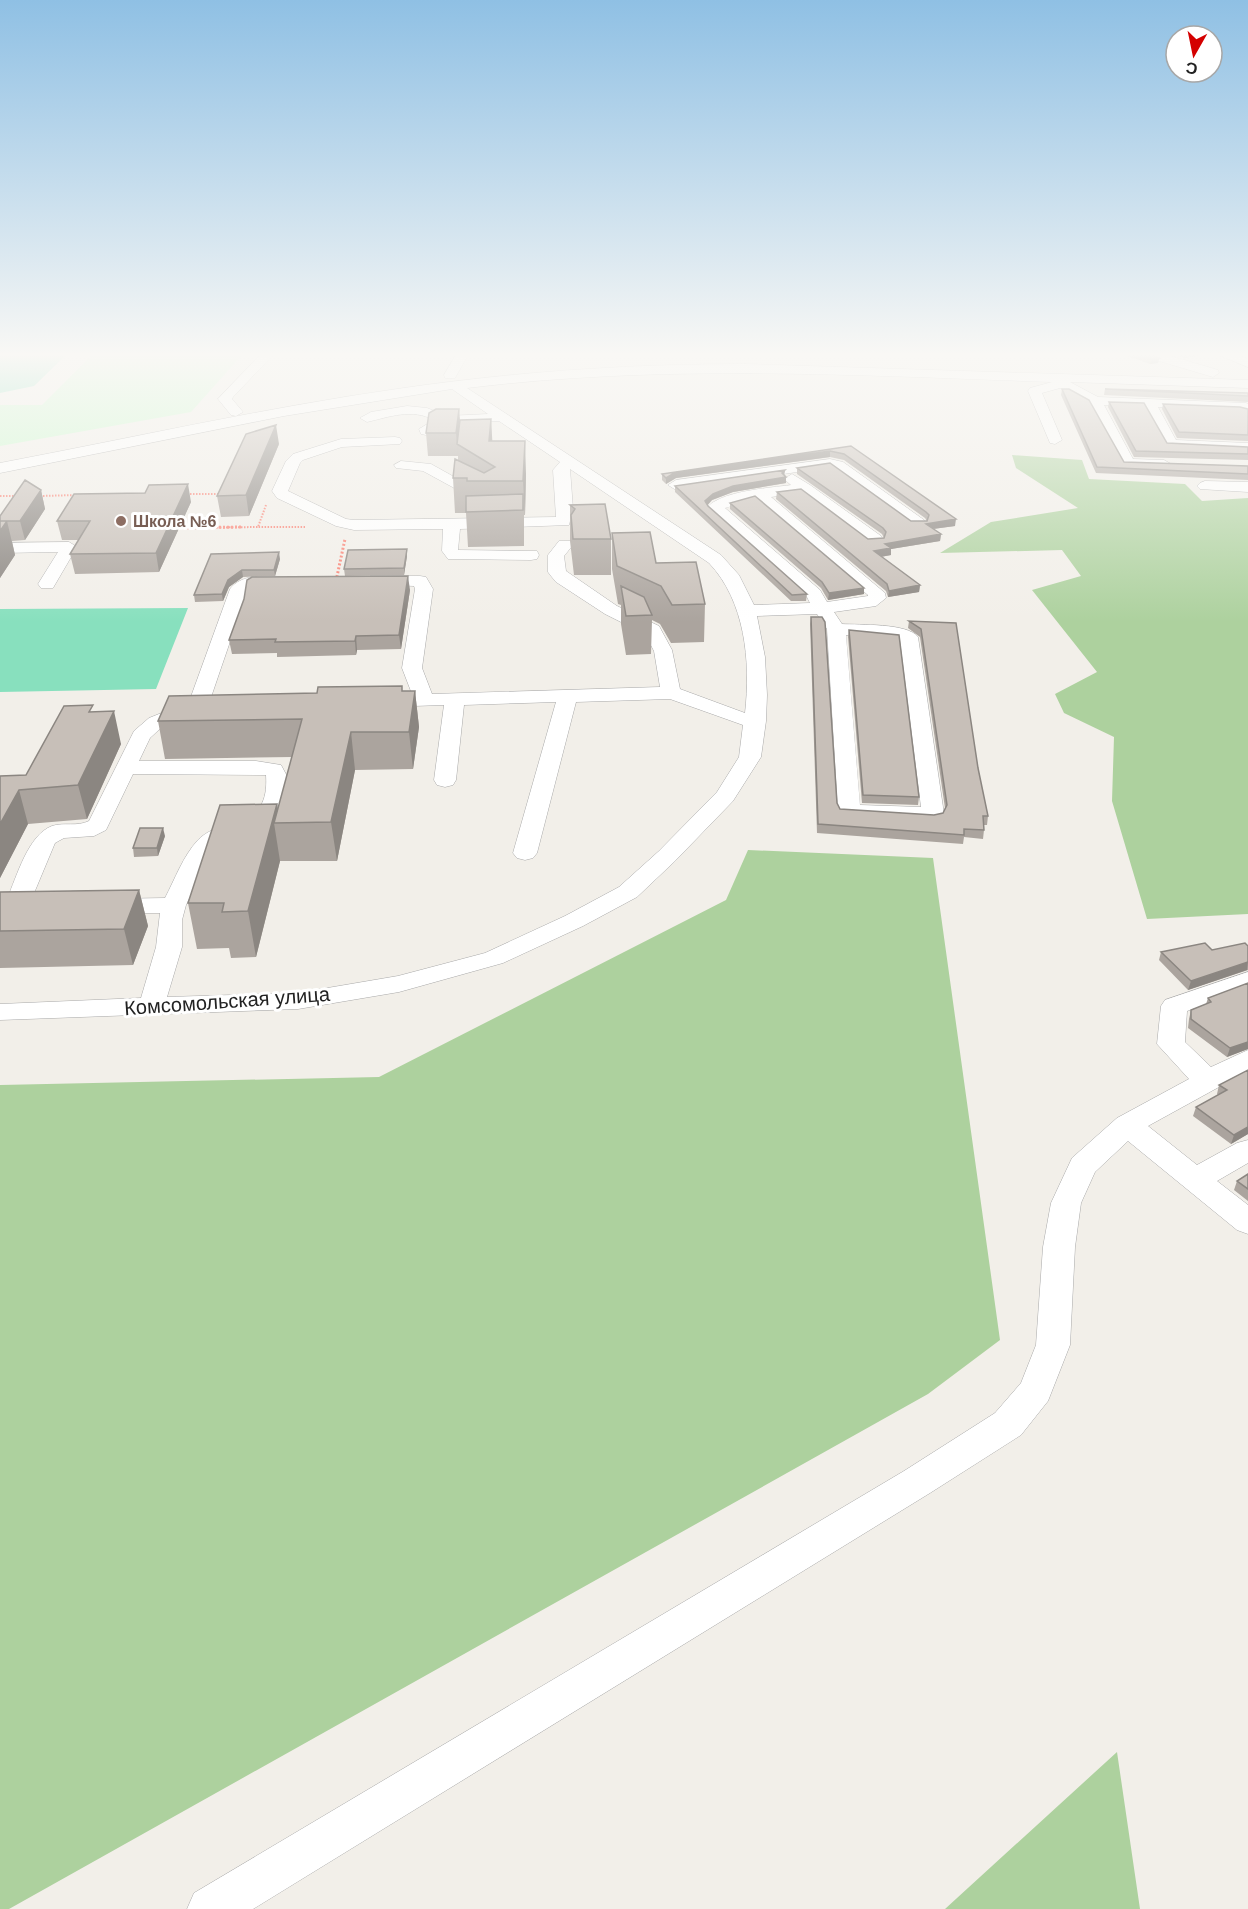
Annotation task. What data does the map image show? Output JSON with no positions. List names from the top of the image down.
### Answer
{
  "streets": {
    "street": ["Комсомольская улица"]
  },
  "places": ["Школа №6"],
  "north": "bottom"
}
